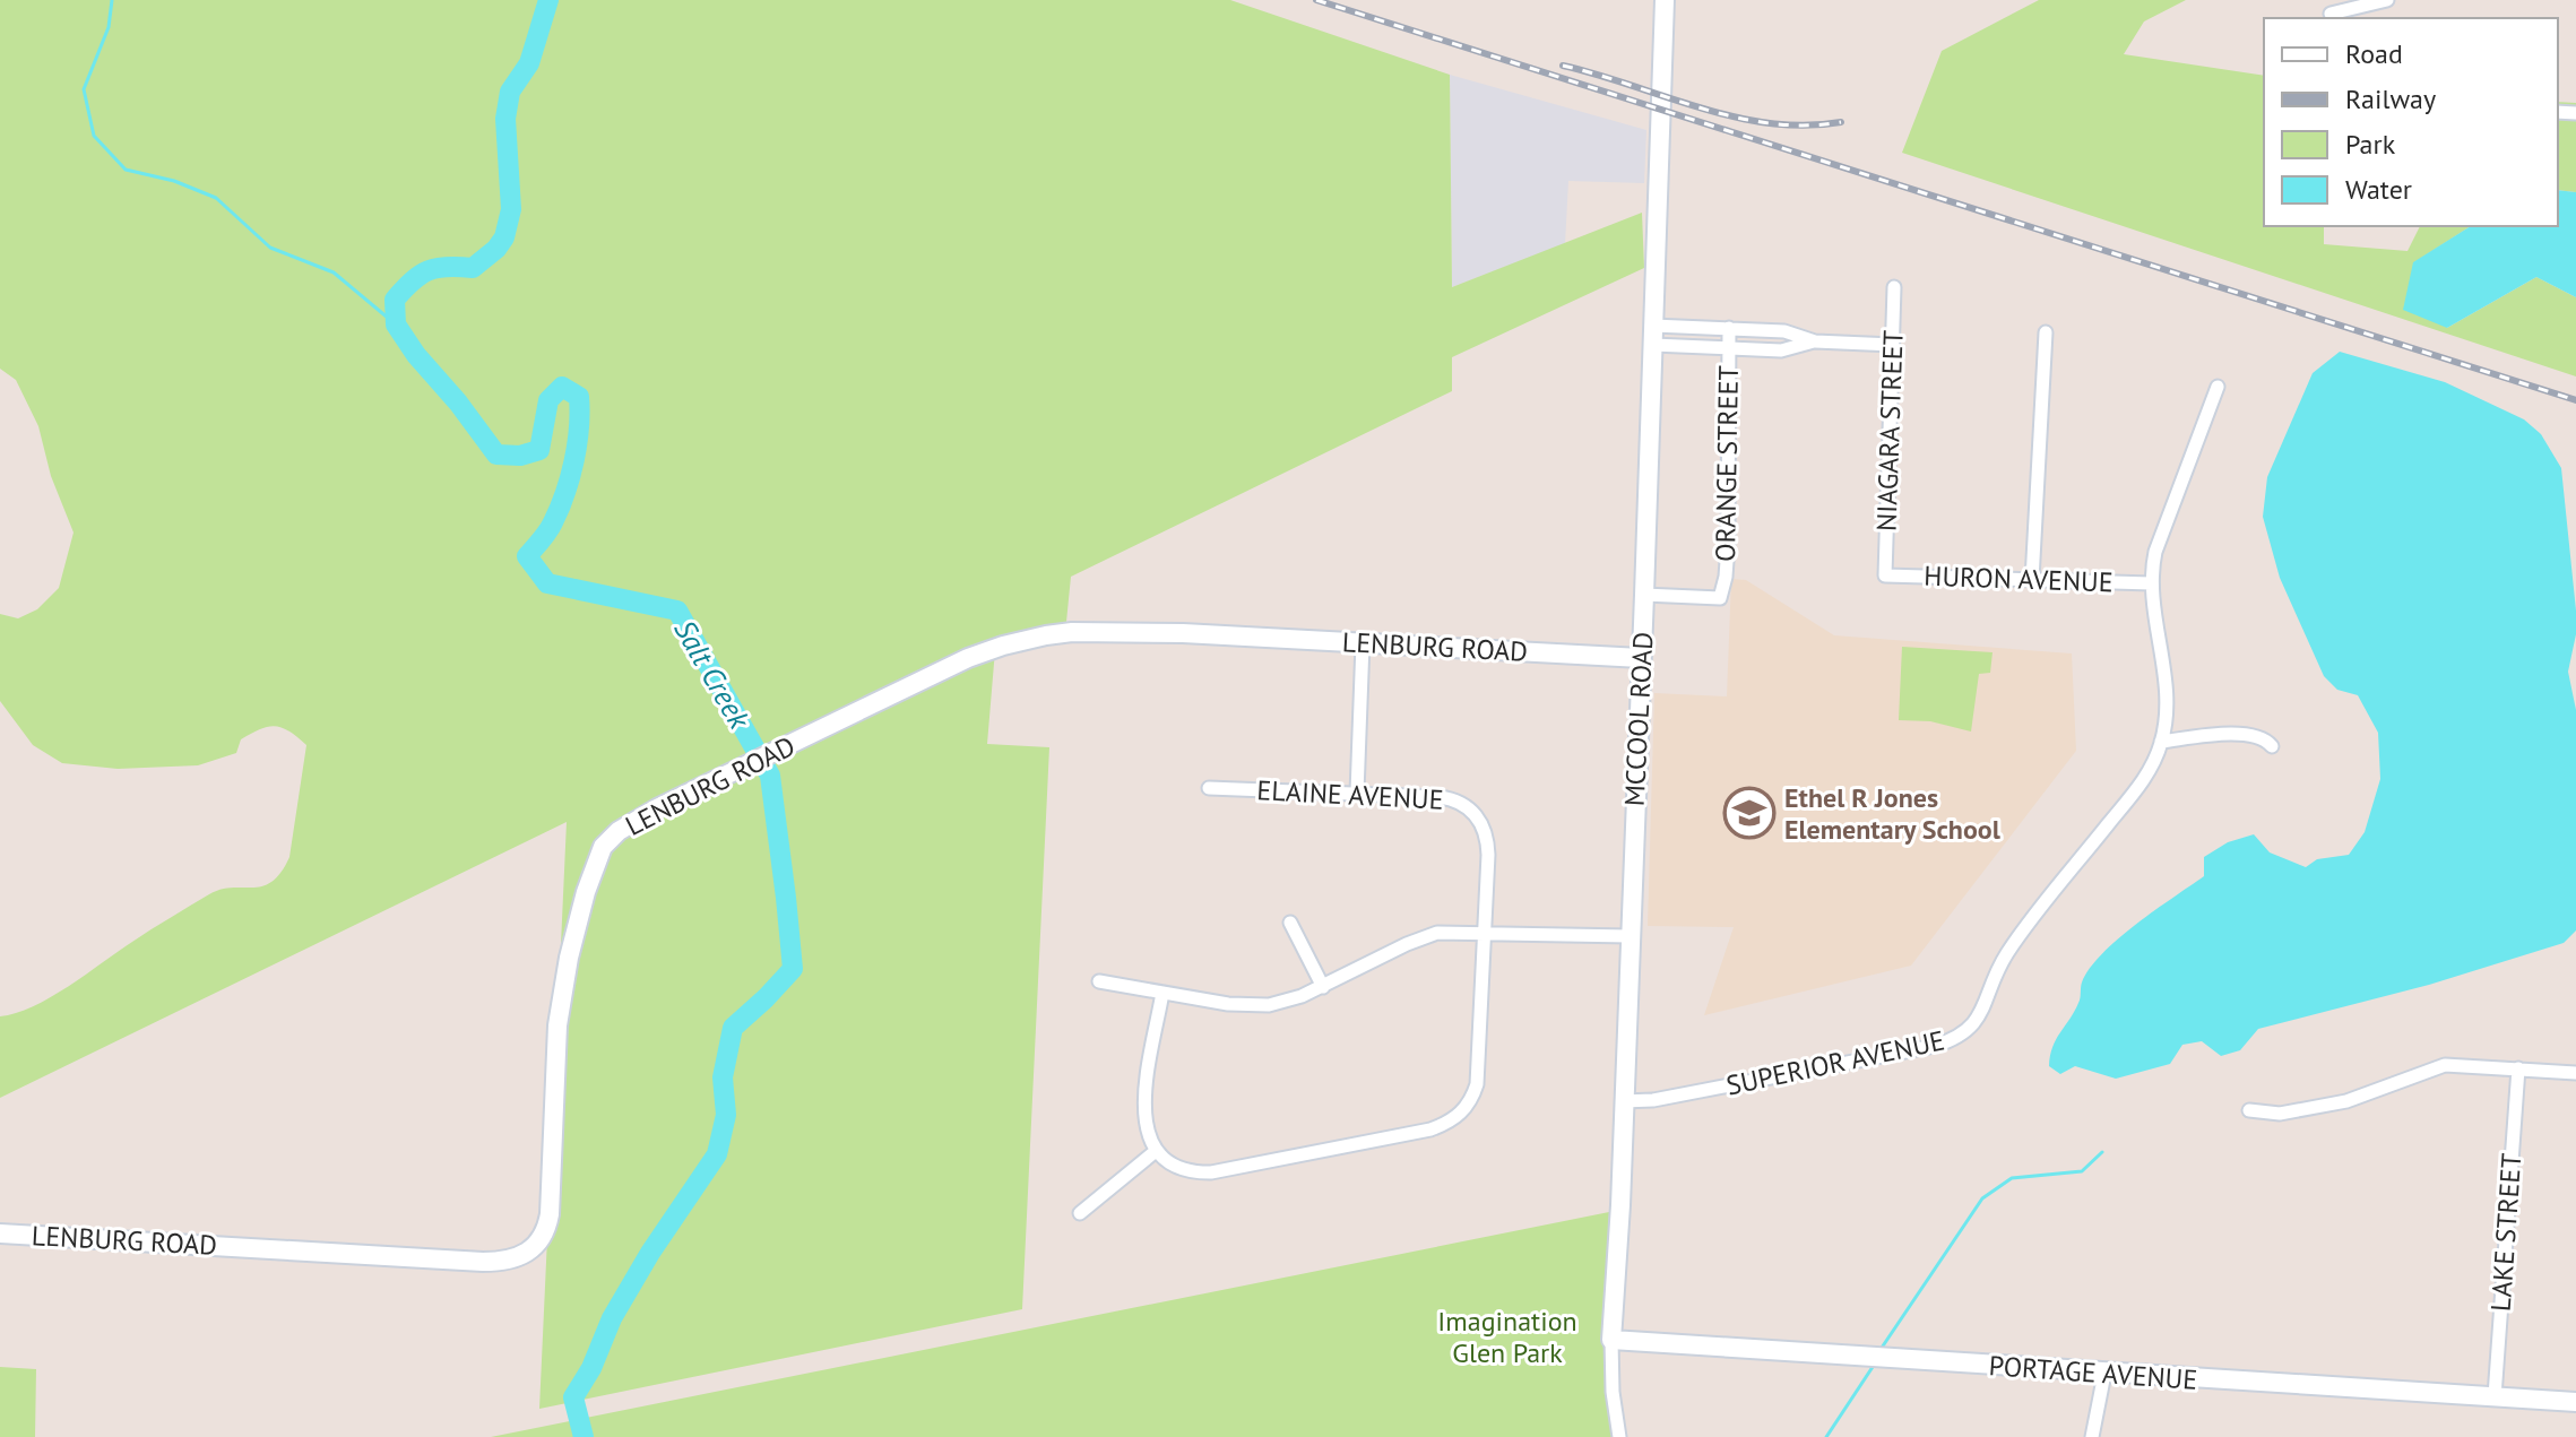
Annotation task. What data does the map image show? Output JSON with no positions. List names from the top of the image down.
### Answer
{
  "streets": {
    "street": [
      "NIAGARA STREET",
      "ORANGE STREET",
      "HURON AVENUE",
      "LENBURG ROAD",
      "MCCOOL ROAD",
      "ELAINE AVENUE",
      "SUPERIOR AVENUE",
      "LAKE STREET",
      "PORTAGE AVENUE"
    ]
  },
  "crossings": [
    ["NIAGARA STREET", "HURON AVENUE"],
    ["ORANGE STREET", "MCCOOL ROAD"],
    ["LENBURG ROAD", "MCCOOL ROAD"],
    ["MCCOOL ROAD", "SUPERIOR AVENUE"],
    ["MCCOOL ROAD", "PORTAGE AVENUE"],
    ["LAKE STREET", "PORTAGE AVENUE"]
  ],
  "water": ["Salt Creek"],
  "parks": ["Imagination Glen Park"],
  "places": {
    "school or university": ["Ethel R Jones Elementary School"]
  },
  "legend": [
    "Road",
    "Railway",
    "Park",
    "Water"
  ]
}
